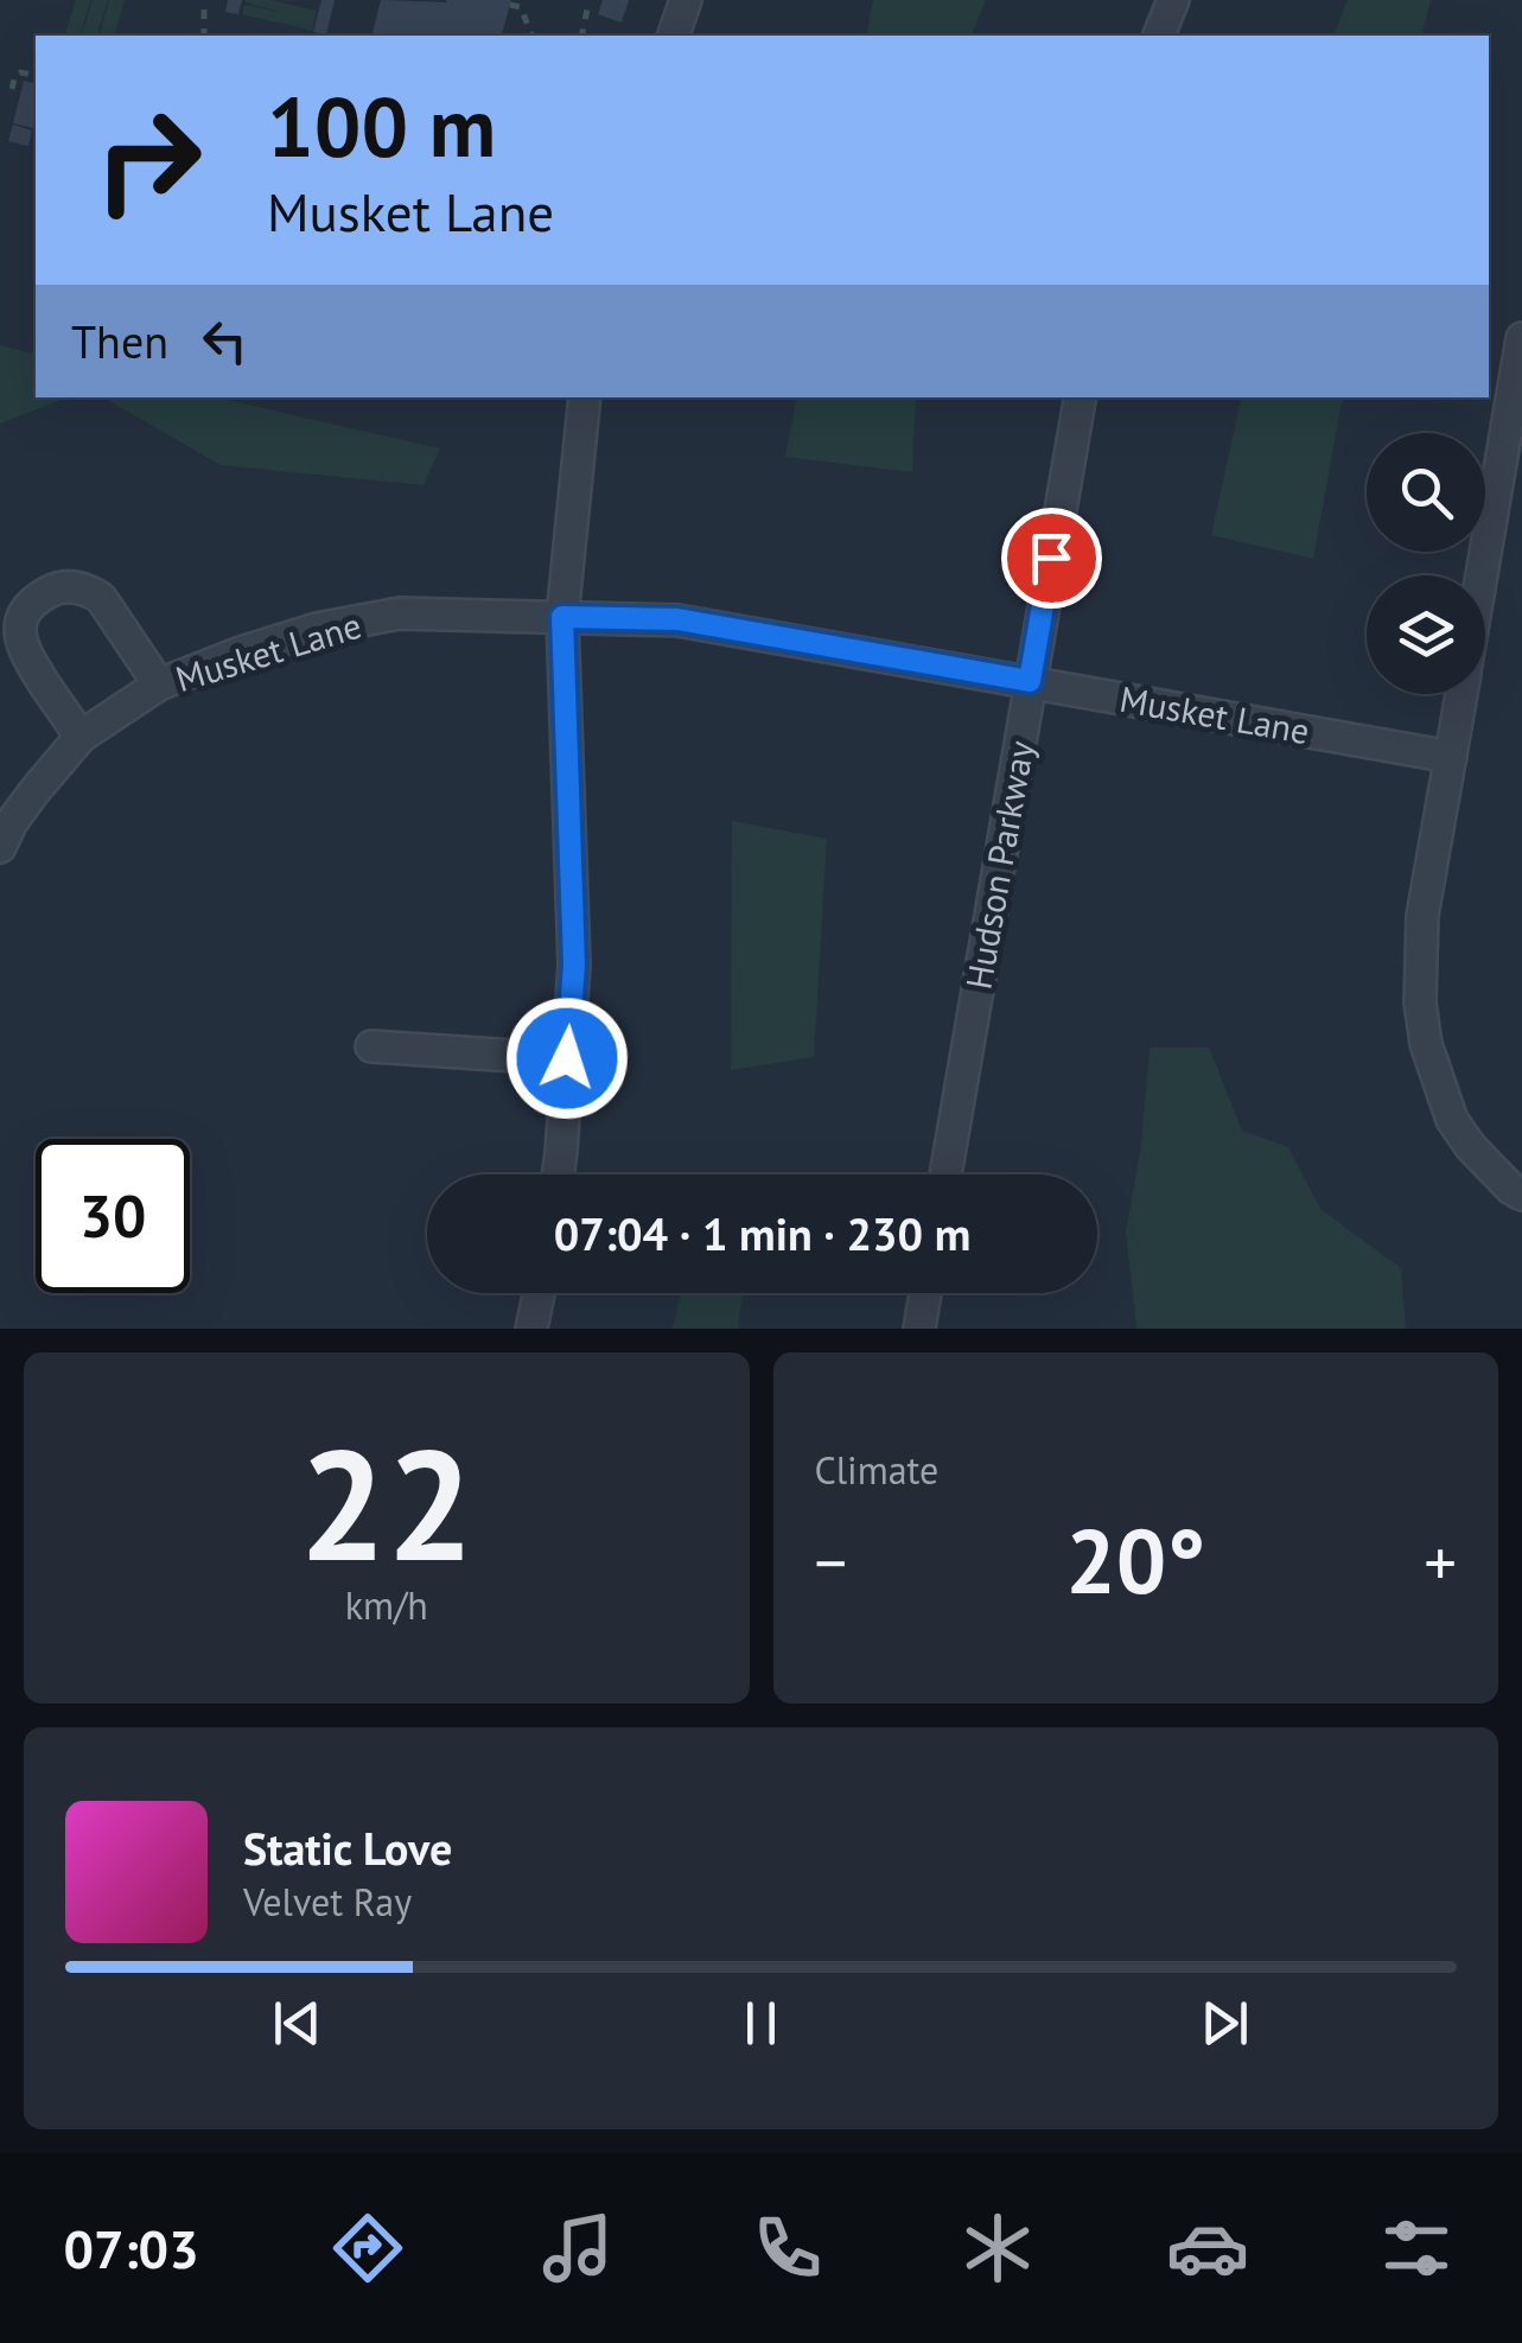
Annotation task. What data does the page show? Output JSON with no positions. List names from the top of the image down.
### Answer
{
  "streets": {
    "street": ["Musket Lane", "Hudson Parkway"]
  },
  "crossings": [
    ["Musket Lane", "Hudson Parkway"]
  ],
  "page": {
    "turn": ["100 m", "Musket Lane"],
    "then": "Then",
    "limit": "30",
    "trip": "07:04 · 1 min · 230 m",
    "tile": [
      ["22", "km/h"],
      "Climate"
    ],
    "heat": ["−", "20°", "+"],
    "song": ["Static Love", "Velvet Ray"],
    "tabs": "07:03"
  }
}
